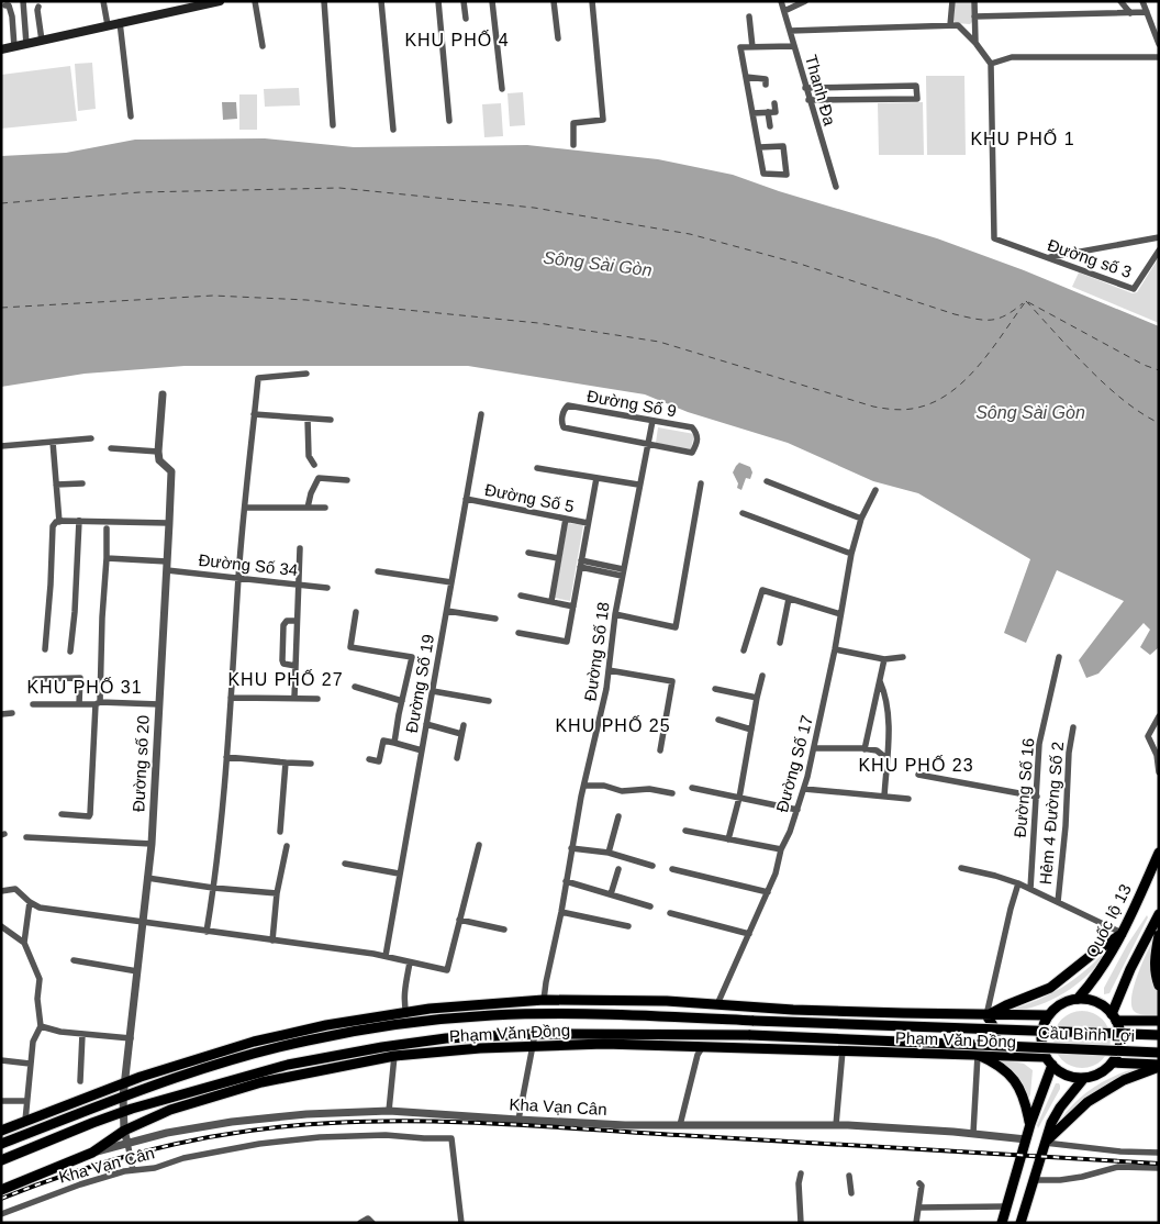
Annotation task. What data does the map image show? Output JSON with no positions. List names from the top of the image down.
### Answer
{
  "streets": {
    "main road": ["Quốc lộ 13", "Phạm Văn Đồng", "Cầu Bình Lợi"],
    "street": [
      "Thanh Đa",
      "Đường số 3",
      "Đường Số 9",
      "Đường Số 5",
      "Đường Số 34",
      "Đường Số 18",
      "Đường Số 19",
      "Đường số 20",
      "Đường Số 17",
      "Đường Số 16",
      "Hẻm 4 Đường Số 2",
      "Kha Vạn Cân"
    ]
  },
  "crossings": [
    ["Đường Số 9", "Đường Số 18"],
    ["Đường Số 5", "Đường Số 19"],
    ["Đường Số 34", "Đường số 20"],
    ["Đường Số 18", "Phạm Văn Đồng"],
    ["Đường số 20", "Phạm Văn Đồng"],
    ["Đường số 20", "Kha Vạn Cân"],
    ["Đường Số 17", "Phạm Văn Đồng"],
    ["Quốc lộ 13", "Phạm Văn Đồng"],
    ["Phạm Văn Đồng", "Cầu Bình Lợi"],
    ["Phạm Văn Đồng", "Kha Vạn Cân"]
  ],
  "districts": [
    "KHU PHỐ 4",
    "KHU PHỐ 1",
    "KHU PHỐ 27",
    "KHU PHỐ 31",
    "KHU PHỐ 25",
    "KHU PHỐ 23"
  ],
  "water": ["Sông Sài Gòn"]
}
